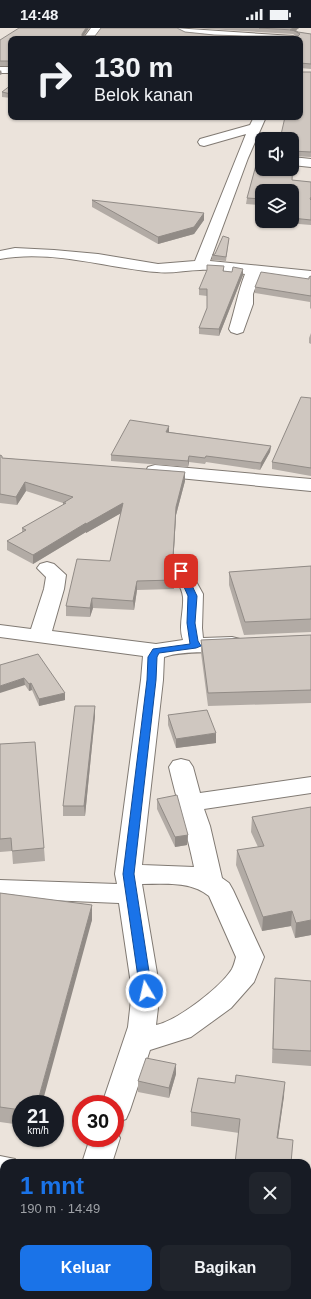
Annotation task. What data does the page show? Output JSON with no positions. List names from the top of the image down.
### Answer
{
  "page": {
    "status": "14:48",
    "turn": ["130 m", "Belok kanan"],
    "speed": "21 km/h",
    "limit": "30",
    "heading": ["1 mnt", "190 m · 14:49"],
    "buttons": ["Keluar", "Bagikan"]
  }
}
